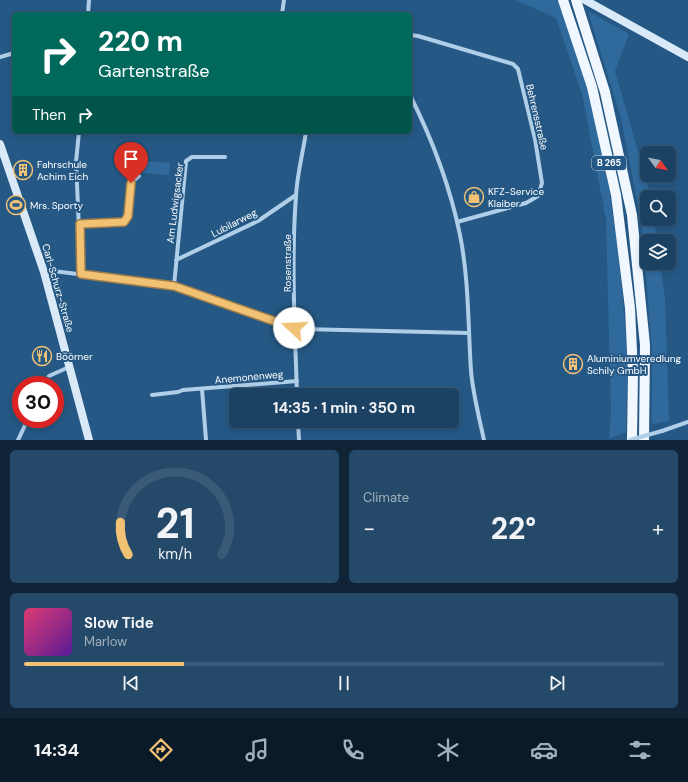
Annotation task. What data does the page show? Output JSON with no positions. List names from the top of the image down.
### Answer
{
  "streets": {
    "main road": ["B 265"],
    "street": [
      "Behrensstraße",
      "Am Ludwigsacker",
      "Lubilarweg",
      "Rosenstraße",
      "Carl-Schurz-Straße",
      "Anemonenweg"
    ]
  },
  "crossings": [
    ["Am Ludwigsacker", "Lubilarweg"],
    ["Lubilarweg", "Rosenstraße"],
    ["Rosenstraße", "Anemonenweg"]
  ],
  "places": {
    "building": ["Fahrschule Achim Eich", "Aluminiumveredlung Schily GmbH"],
    "shop": ["KFZ-Service Klaiber"],
    "sports": ["Mrs. Sporty"],
    "restaurant": ["Böörner"]
  },
  "north": "bottom right",
  "page": {
    "turn": ["220 m", "Gartenstraße"],
    "then": "Then",
    "limit": "30",
    "trip": "14:35 · 1 min · 350 m",
    "tile": "Climate",
    "heat": ["−", "22°", "+"],
    "song": ["Slow Tide", "Marlow"],
    "tabs": "14:34",
    "gauge": ["21", "km/h"]
  }
}
